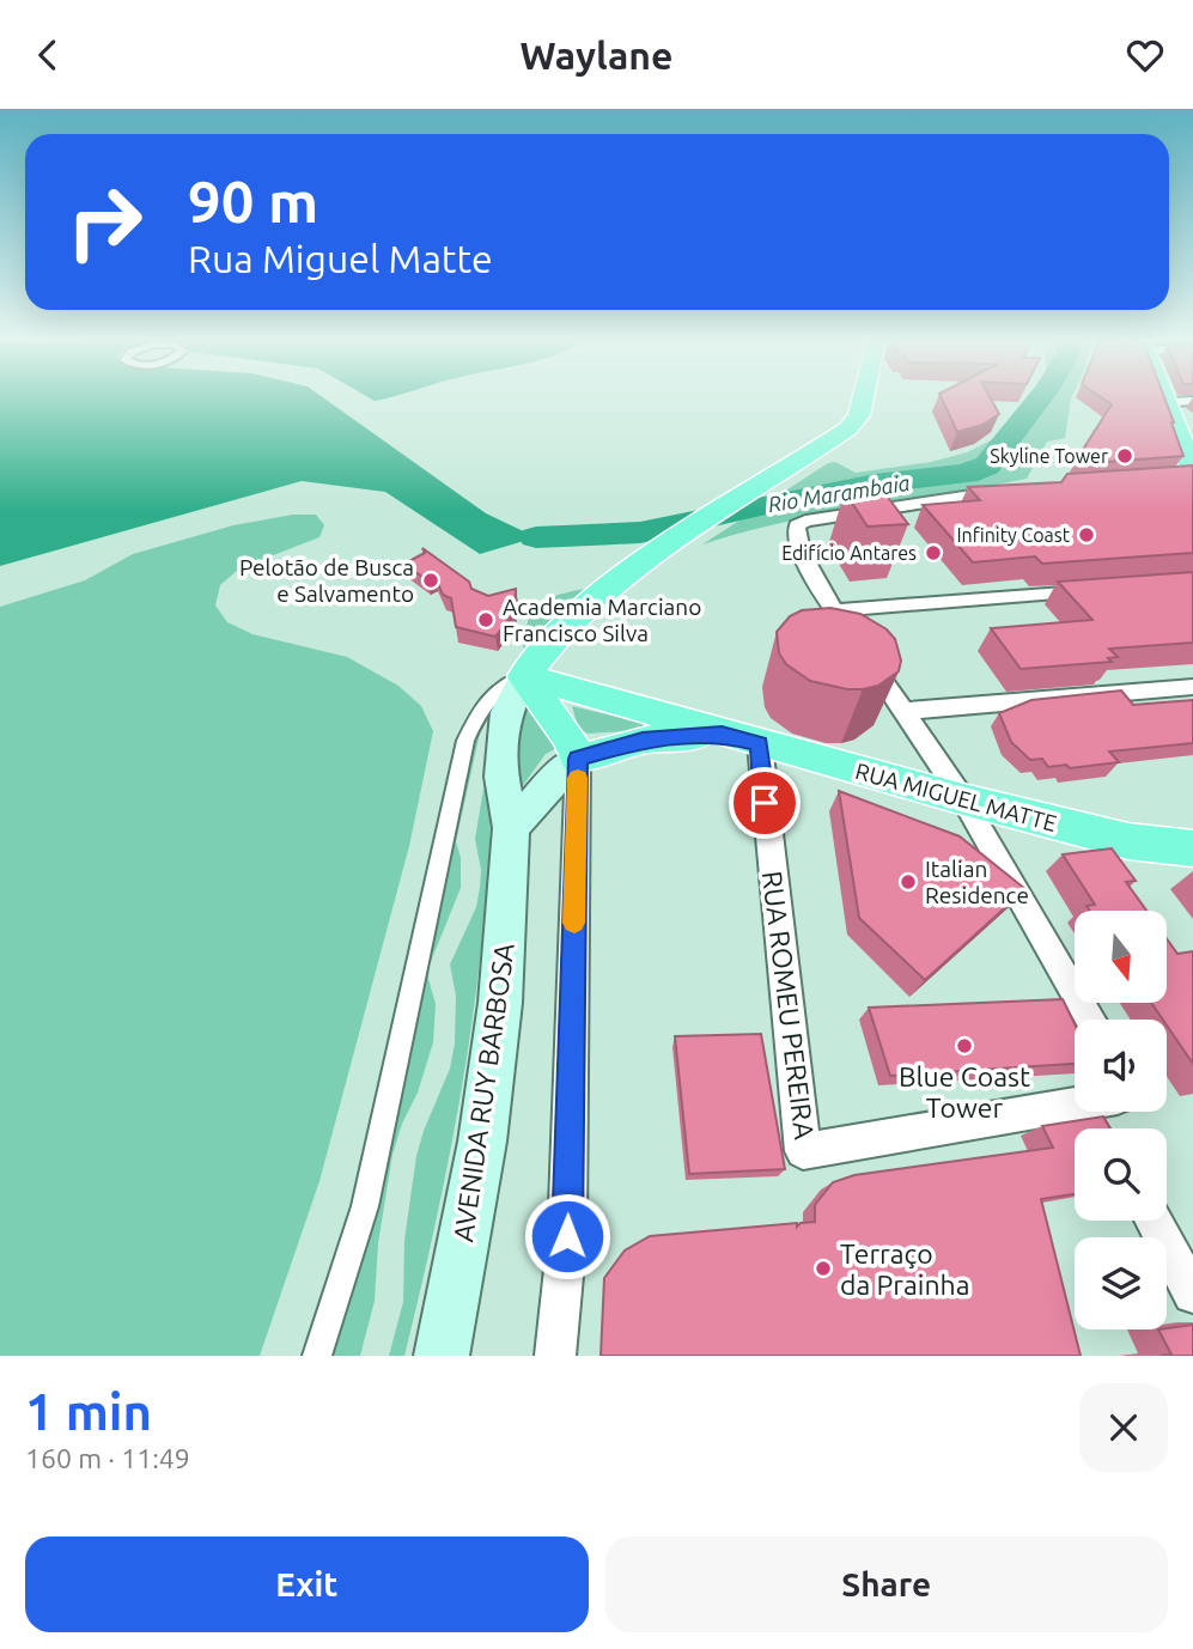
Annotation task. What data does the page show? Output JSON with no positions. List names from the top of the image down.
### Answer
{
  "streets": {
    "main road": ["RUA MIGUEL MATTE", "AVENIDA RUY BARBOSA"],
    "street": ["RUA ROMEU PEREIRA"]
  },
  "crossings": [
    ["RUA MIGUEL MATTE", "RUA ROMEU PEREIRA"],
    ["RUA MIGUEL MATTE", "AVENIDA RUY BARBOSA"]
  ],
  "water": ["Rio Marambaia"],
  "places": [
    "Skyline Tower",
    "Infinity Coast",
    "Edifício Antares",
    "Pelotão de Busca e Salvamento",
    "Academia Marciano Francisco Silva",
    "Italian Residence",
    "Blue Coast Tower",
    "Terraço da Prainha"
  ],
  "north": "bottom",
  "page": {
    "header": "Waylane",
    "turn": ["90 m", "Rua Miguel Matte"],
    "heading": ["1 min", "160 m · 11:49"],
    "buttons": ["Exit", "Share"]
  }
}
